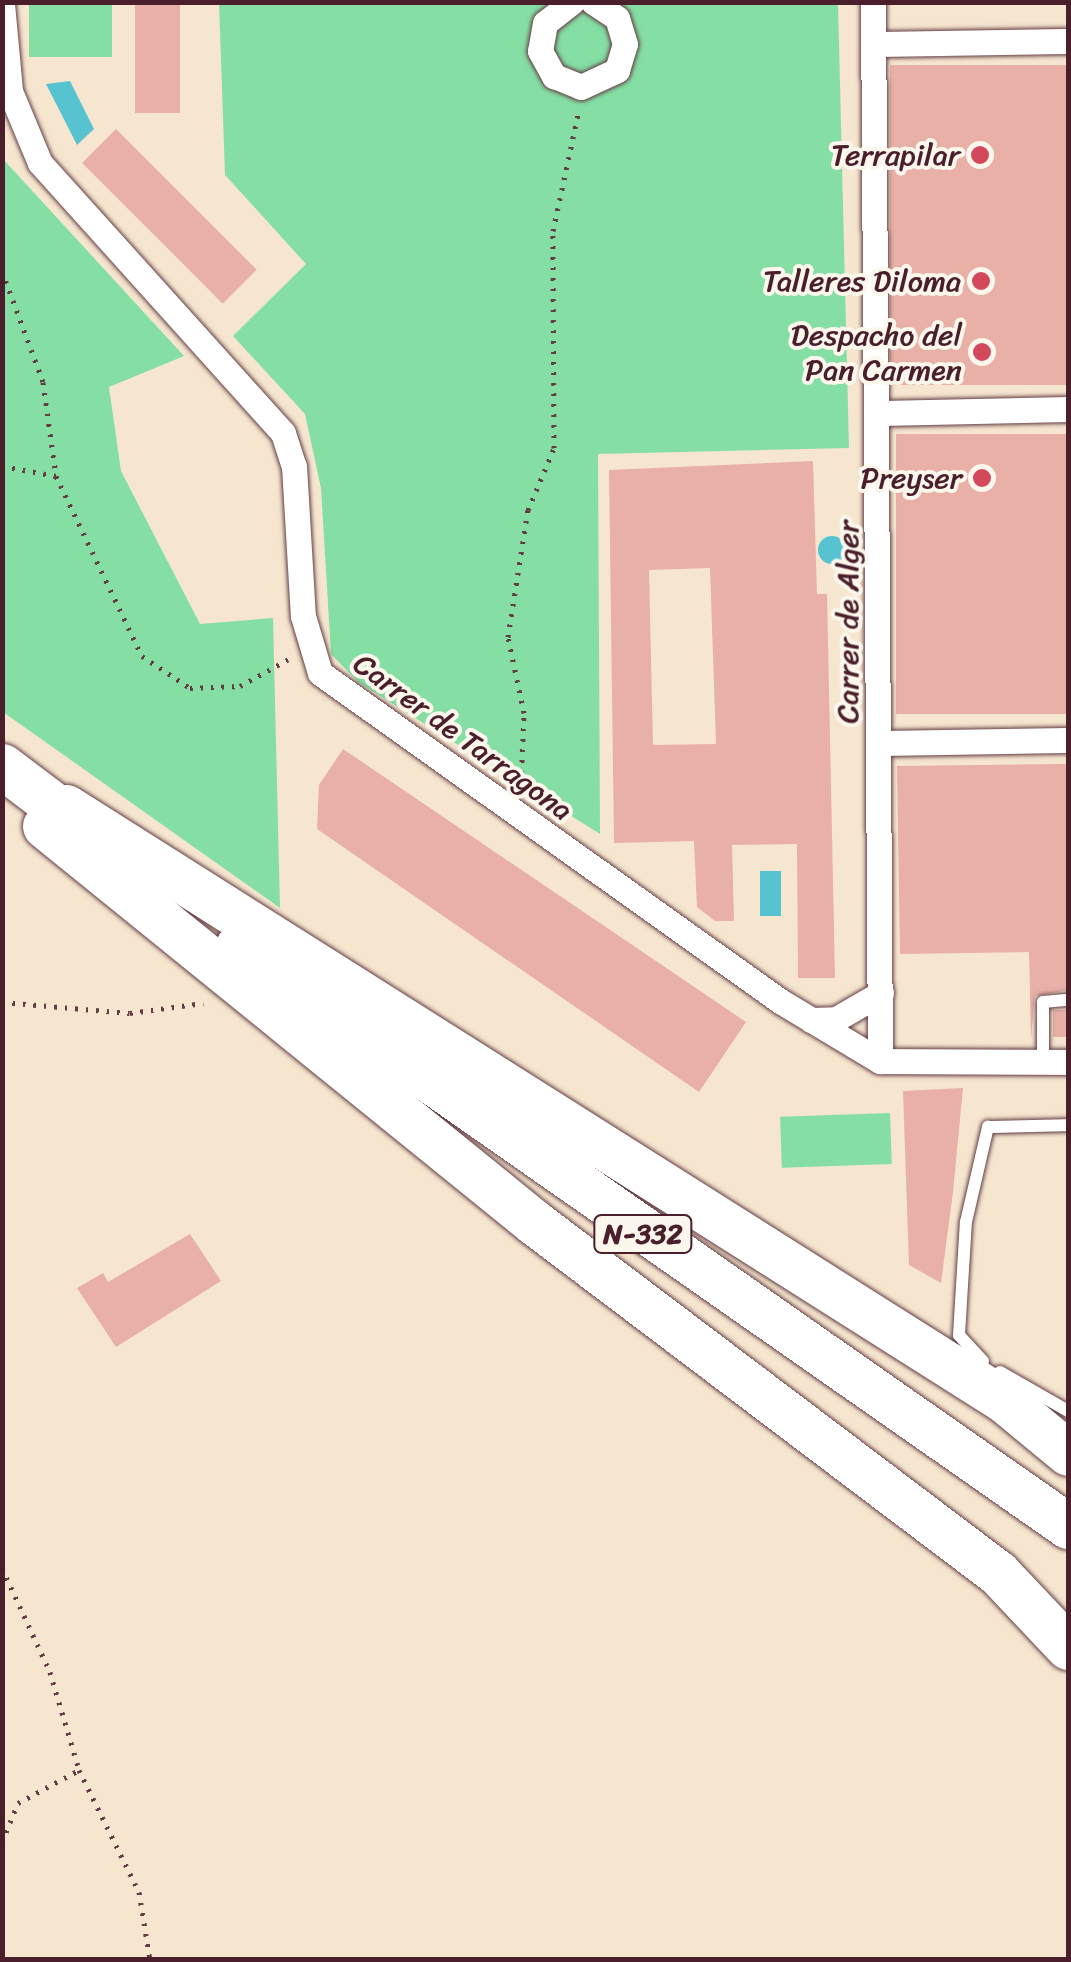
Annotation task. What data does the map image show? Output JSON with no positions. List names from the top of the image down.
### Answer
{
  "streets": {
    "highway": ["N-332"],
    "street": ["Carrer de Alger", "Carrer de Tarragona"]
  },
  "crossings": [
    ["Carrer de Alger", "Carrer de Tarragona"]
  ],
  "places": [
    "Terrapilar",
    "Talleres Diloma",
    "Despacho del Pan Carmen",
    "Preyser"
  ]
}
